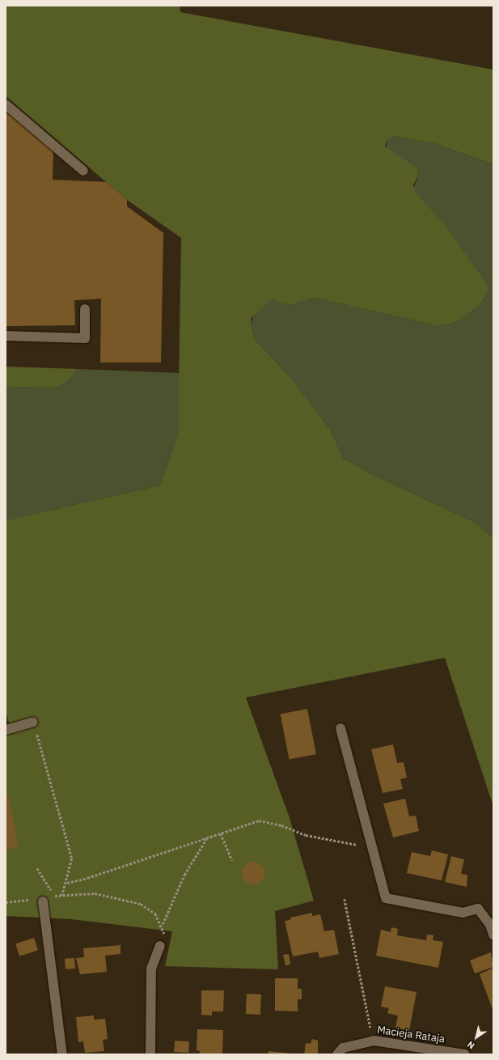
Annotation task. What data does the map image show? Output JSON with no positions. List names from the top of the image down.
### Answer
{
  "streets": {
    "street": ["Macieja Rataja"]
  },
  "north": "bottom left"
}
